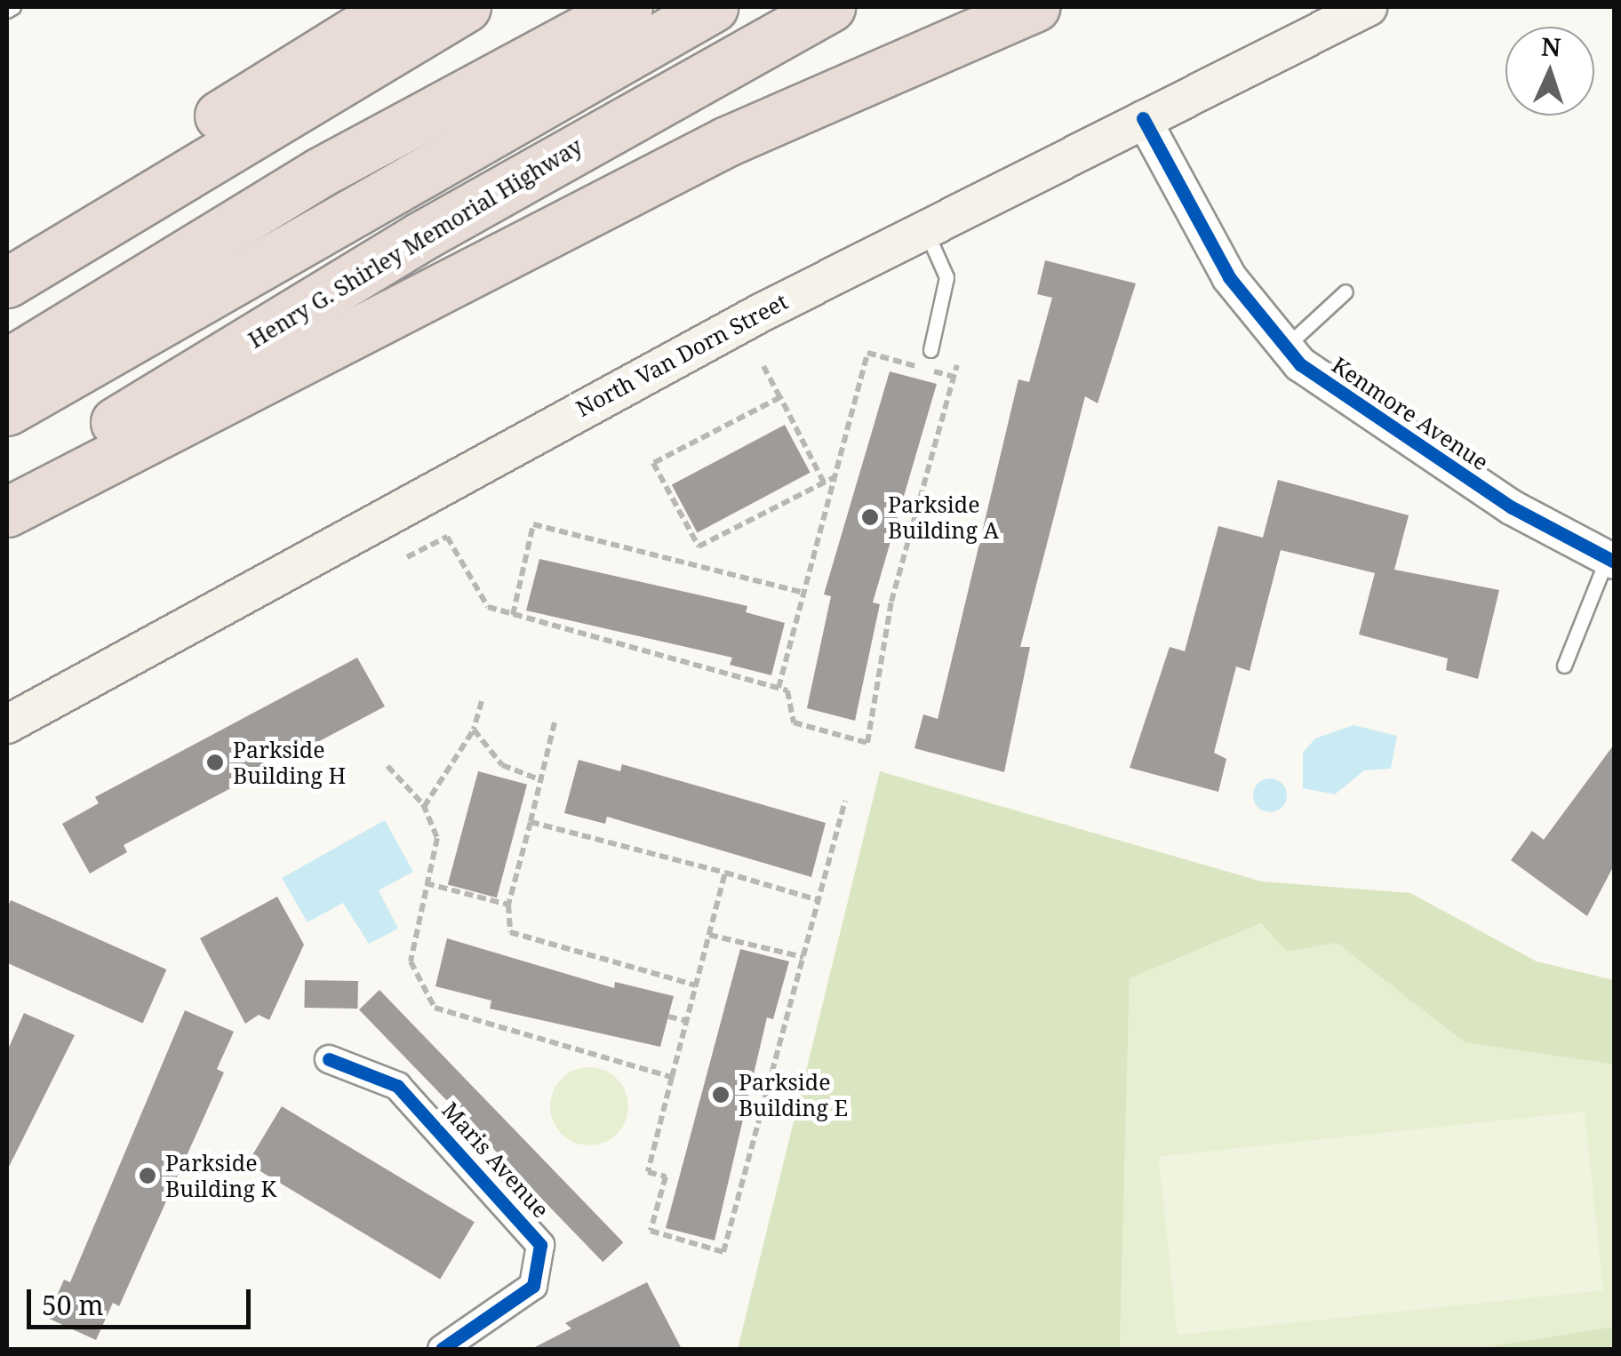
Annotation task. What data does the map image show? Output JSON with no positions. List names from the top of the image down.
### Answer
{
  "streets": {
    "highway": ["Henry G. Shirley Memorial Highway"],
    "main road": ["North Van Dorn Street"],
    "street": ["Kenmore Avenue", "Maris Avenue"]
  },
  "crossings": [
    ["North Van Dorn Street", "Kenmore Avenue"]
  ],
  "places": [
    "Parkside Building A",
    "Parkside Building H",
    "Parkside Building E",
    "Parkside Building K"
  ],
  "scale_bar": "50 m",
  "north": "top"
}
